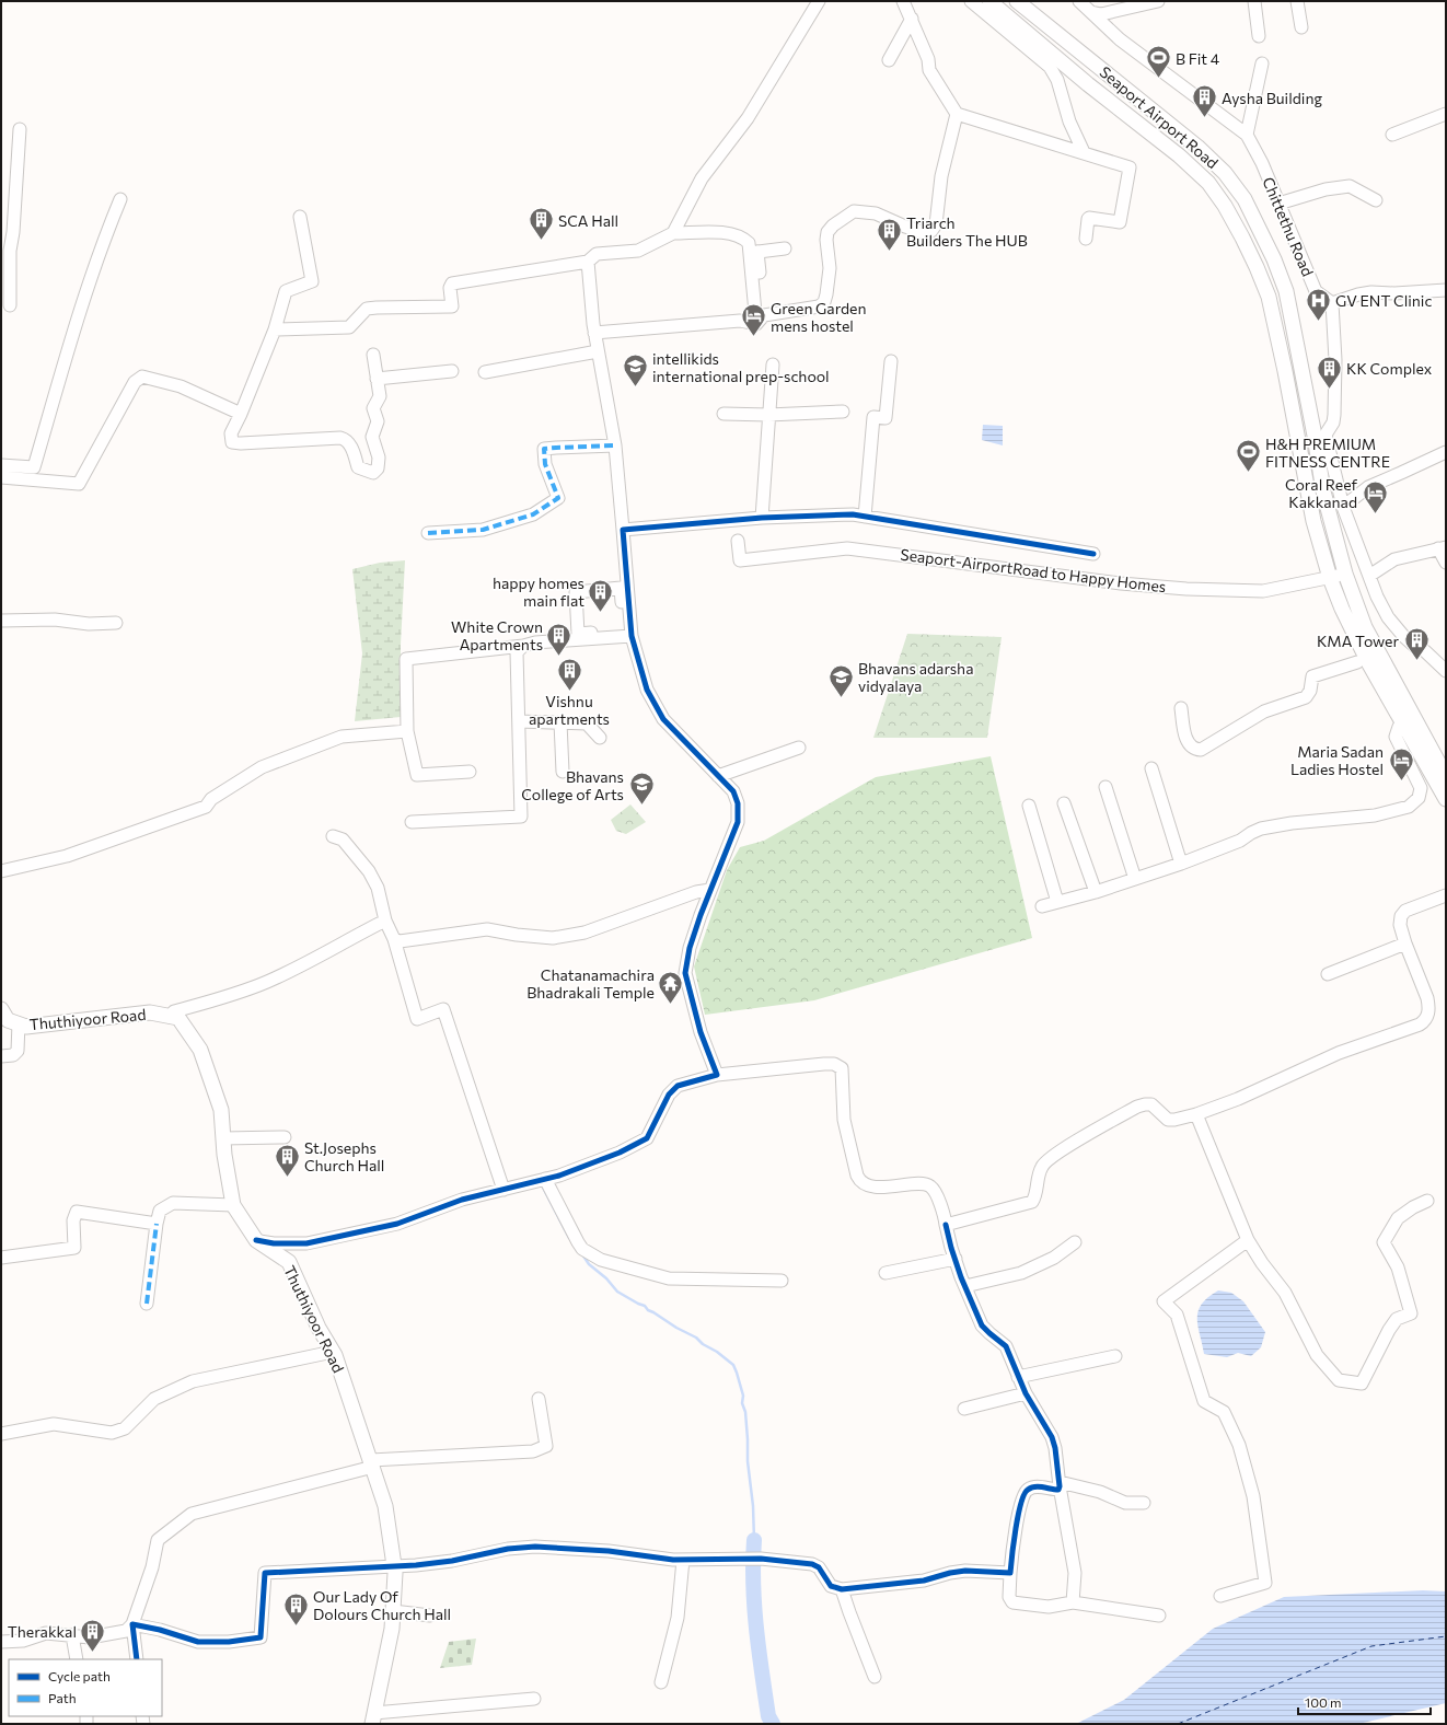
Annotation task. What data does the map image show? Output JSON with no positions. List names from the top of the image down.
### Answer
{
  "streets": {
    "main road": ["Seaport Airport Road", "Thuthiyoor Road"],
    "street": ["Chittethu Road", "Seaport-AirportRoad to Happy Homes"]
  },
  "crossings": [
    ["Seaport Airport Road", "Seaport-AirportRoad to Happy Homes"]
  ],
  "places": {
    "sports": ["B Fit 4", "H&H PREMIUM FITNESS CENTRE"],
    "building": [
      "Aysha Building",
      "SCA Hall",
      "Triarch Builders The HUB",
      "KK Complex",
      "happy homes main flat",
      "White Crown Apartments",
      "KMA Tower",
      "Vishnu apartments",
      "St.Josephs Church Hall",
      "Our Lady Of Dolours Church Hall",
      "Therakkal"
    ],
    "hospital": ["GV ENT Clinic"],
    "hotel": ["Green Garden mens hostel", "Coral Reef Kakkanad", "Maria Sadan Ladies Hostel"],
    "school or university": ["intellikids international prep-school", "Bhavans adarsha vidyalaya", "Bhavans College of Arts"],
    "temple": ["Chatanamachira Bhadrakali Temple"]
  },
  "legend": ["Cycle path", "Path"],
  "scale_bar": "100 m"
}
